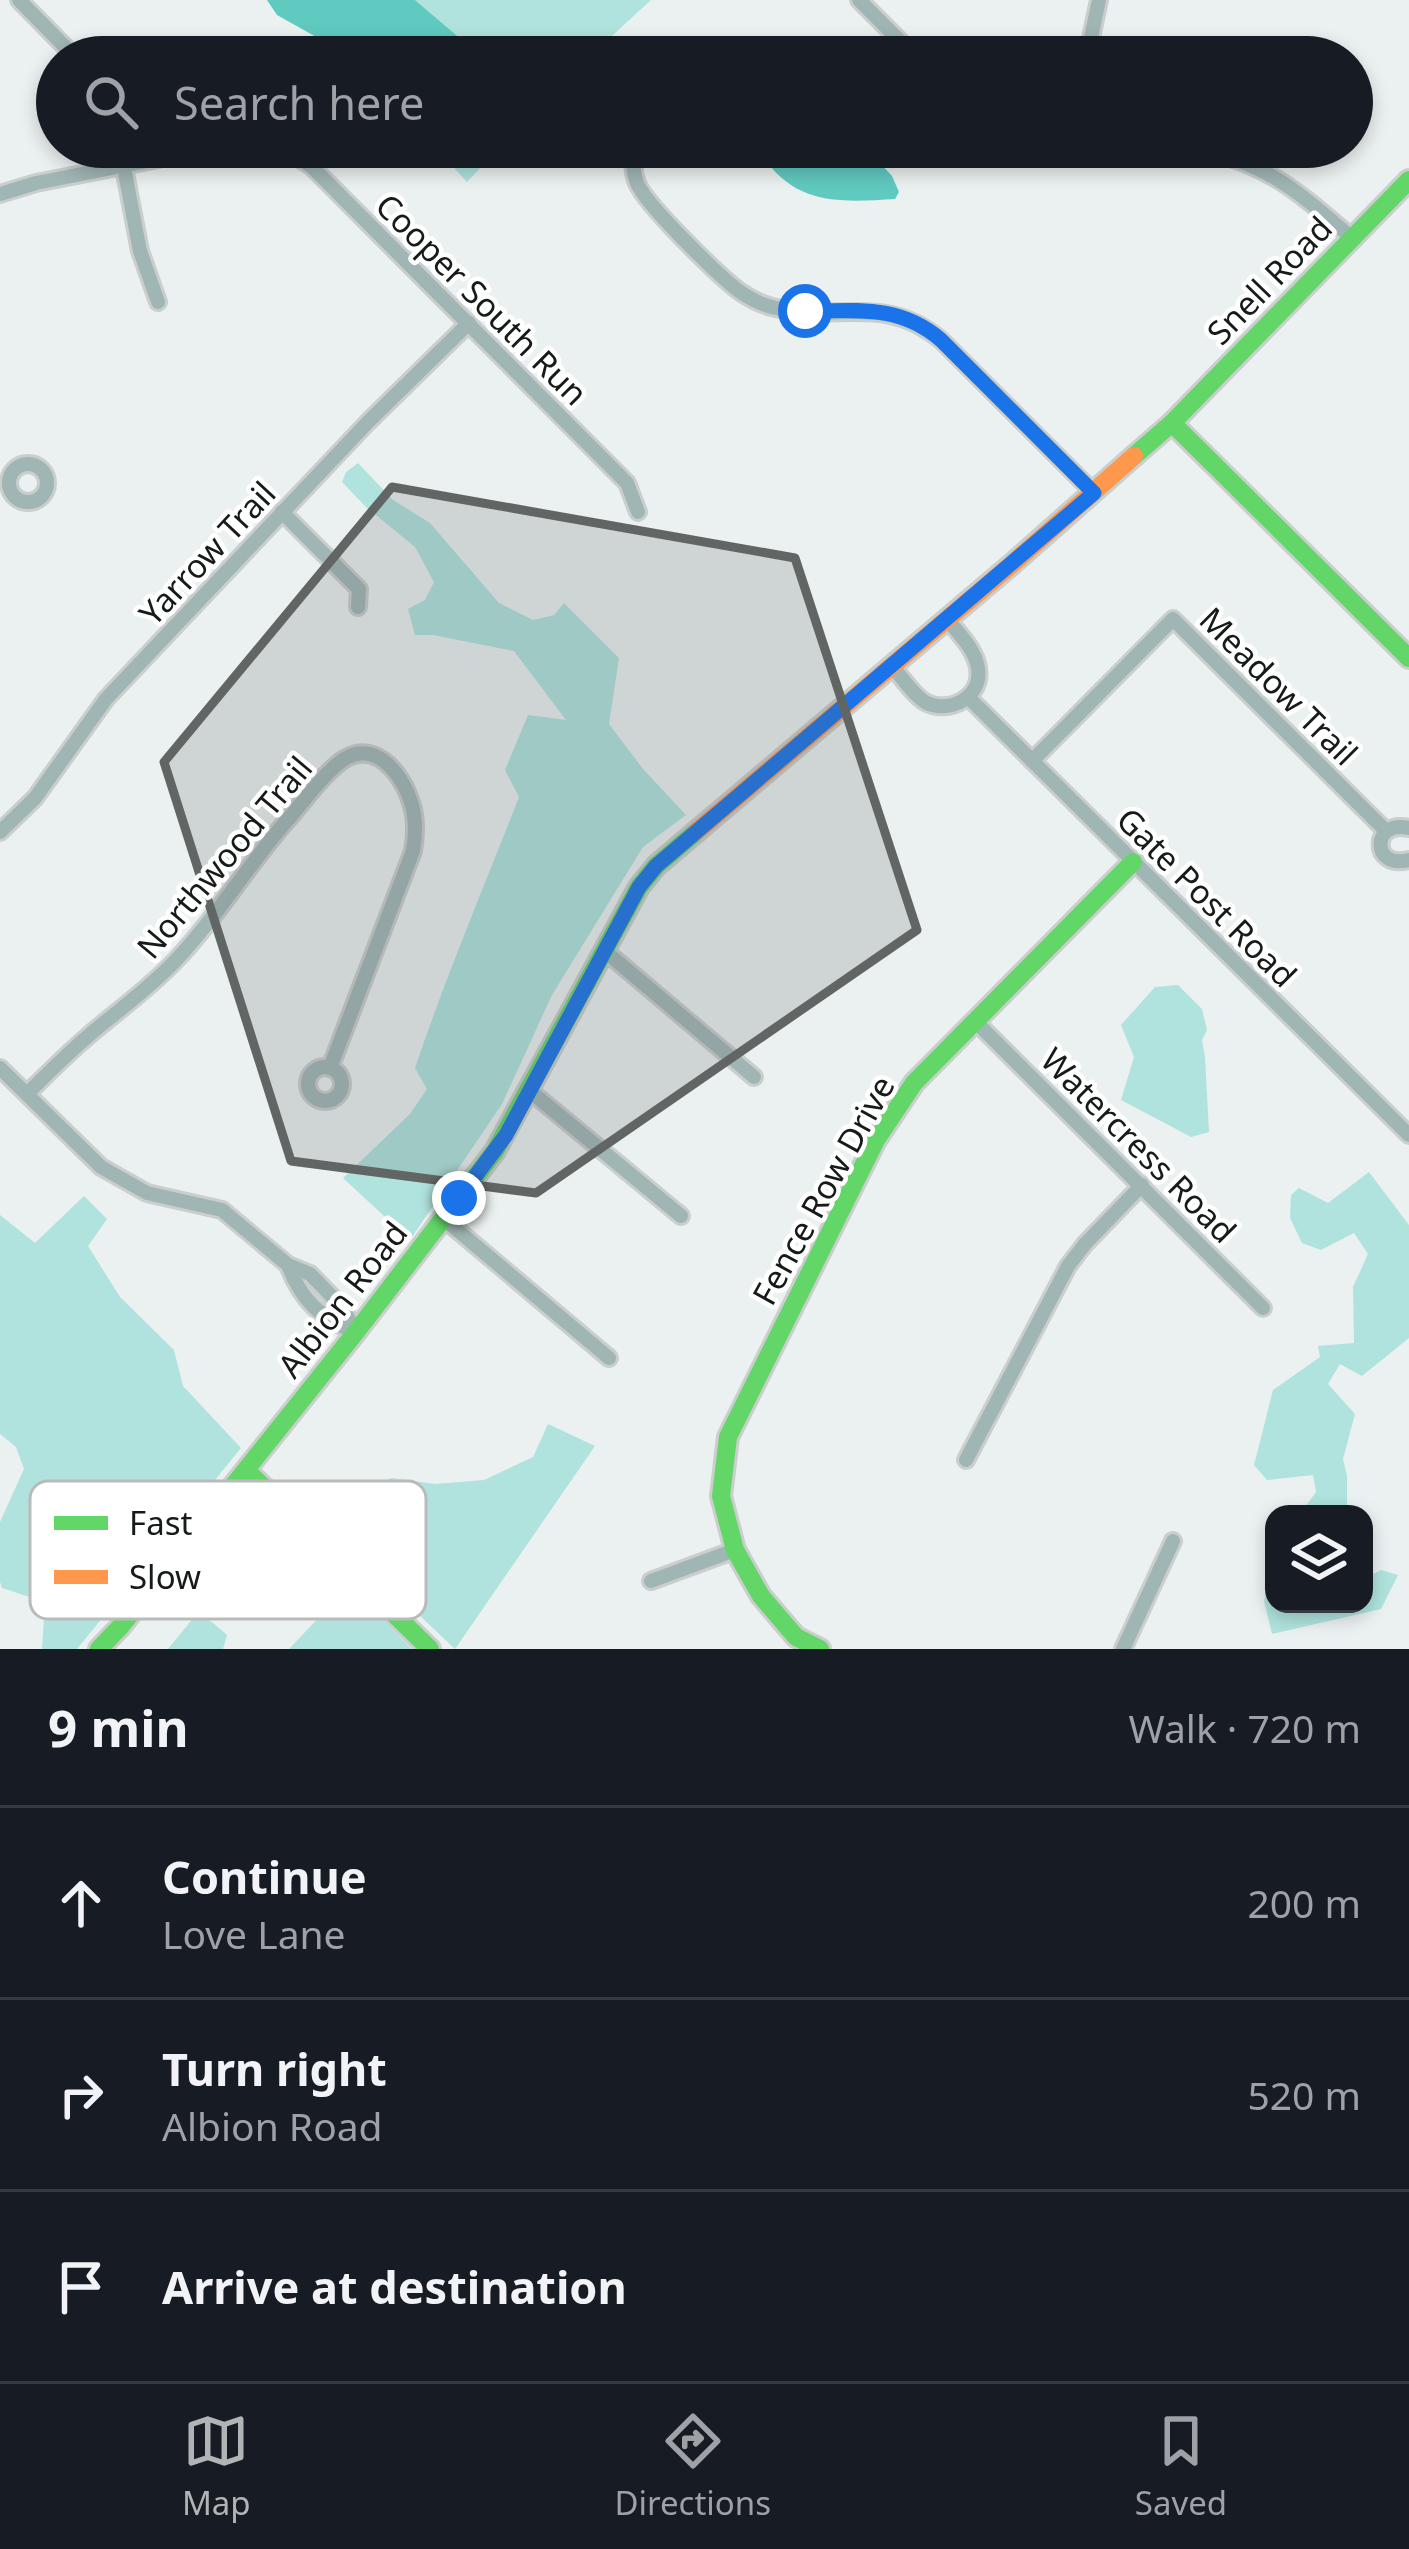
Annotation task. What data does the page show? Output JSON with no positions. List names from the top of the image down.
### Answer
{
  "streets": {
    "street": [
      "Snell Road",
      "Cooper South Run",
      "Yarrow Trail",
      "Meadow Trail",
      "Northwood Trail",
      "Gate Post Road",
      "Watercress Road",
      "Fence Row Drive",
      "Albion Road"
    ]
  },
  "crossings": [
    ["Snell Road", "Albion Road"],
    ["Cooper South Run", "Yarrow Trail"],
    ["Meadow Trail", "Gate Post Road"],
    ["Gate Post Road", "Fence Row Drive"],
    ["Gate Post Road", "Albion Road"],
    ["Watercress Road", "Fence Row Drive"]
  ],
  "legend": ["Fast", "Slow"],
  "page": {
    "search": "Search here",
    "heading": ["9 min", "Walk · 720 m"],
    "list": [
      ["Continue", "Love Lane", "200 m"],
      ["Turn right", "Albion Road", "520 m"],
      "Arrive at destination"
    ],
    "nav": ["Map", "Directions", "Saved"]
  }
}
